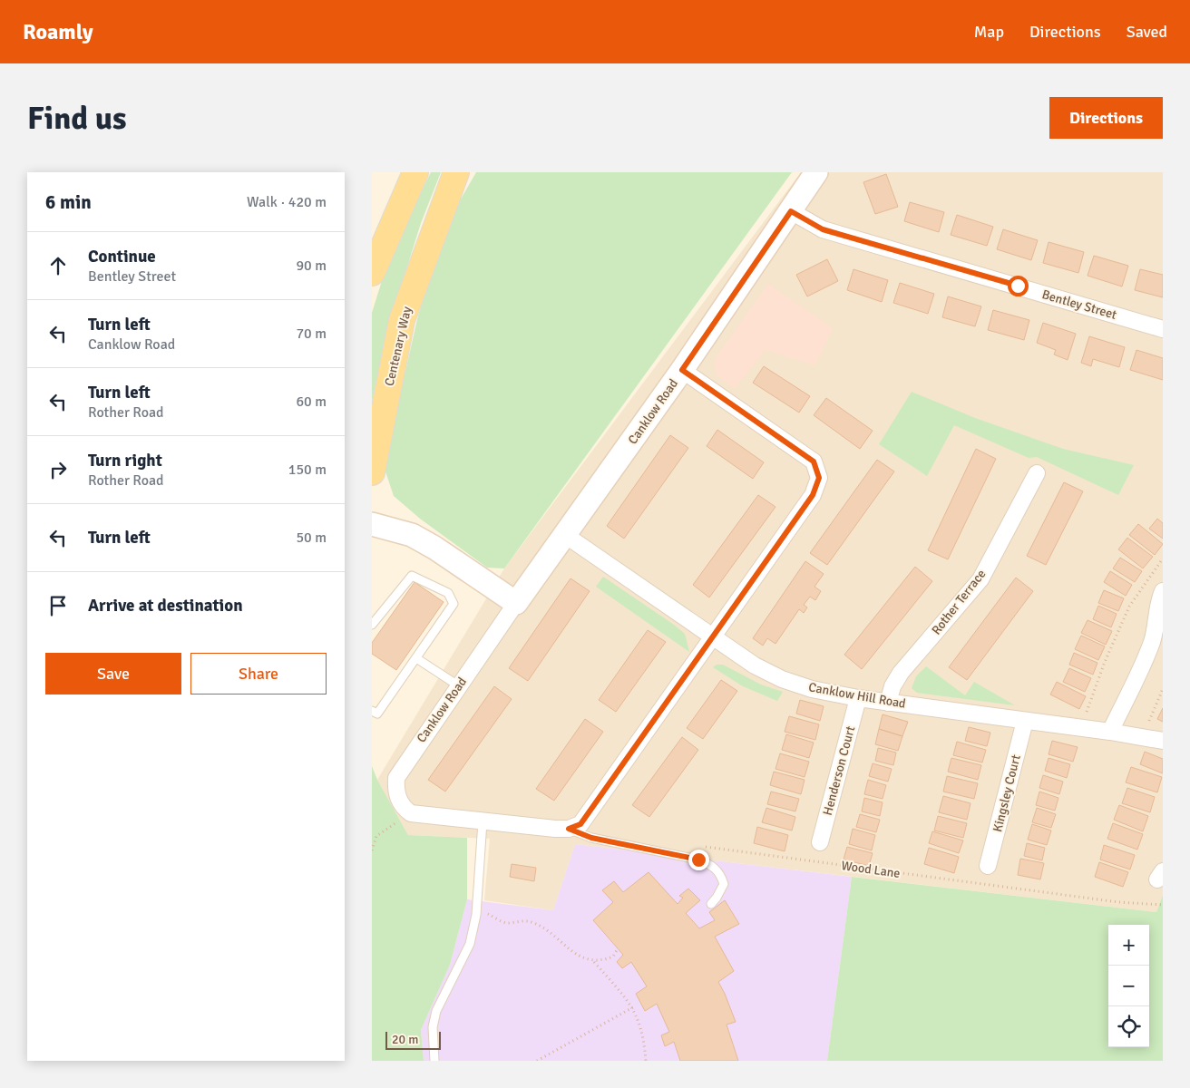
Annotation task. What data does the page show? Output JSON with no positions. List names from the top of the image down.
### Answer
{
  "streets": {
    "main road": ["Centenary Way"],
    "street": [
      "Bentley Street",
      "Canklow Road",
      "Rother Terrace",
      "Canklow Hill Road",
      "Henderson Court",
      "Kingsley Court"
    ],
    "path": ["Wood Lane"]
  },
  "crossings": [
    ["Bentley Street", "Canklow Road"],
    ["Canklow Road", "Canklow Hill Road"],
    ["Rother Terrace", "Canklow Hill Road"],
    ["Canklow Hill Road", "Henderson Court"],
    ["Canklow Hill Road", "Kingsley Court"]
  ],
  "scale_bar": "20 m",
  "page": {
    "header": "Roamly",
    "nav": ["Map", "Directions", "Saved"],
    "buttons": [
      "Directions",
      ["Save", "Share"]
    ],
    "title": "Find us",
    "heading": ["6 min", "Walk · 420 m"],
    "list": [
      ["Continue", "Bentley Street", "90 m"],
      ["Turn left", "Canklow Road", "70 m"],
      ["Turn left", "Rother Road", "60 m"],
      ["Turn right", "Rother Road", "150 m"],
      ["Turn left", "50 m"],
      "Arrive at destination"
    ],
    "map_buttons": ["+", "−"],
    "scale": "20 m"
  }
}
